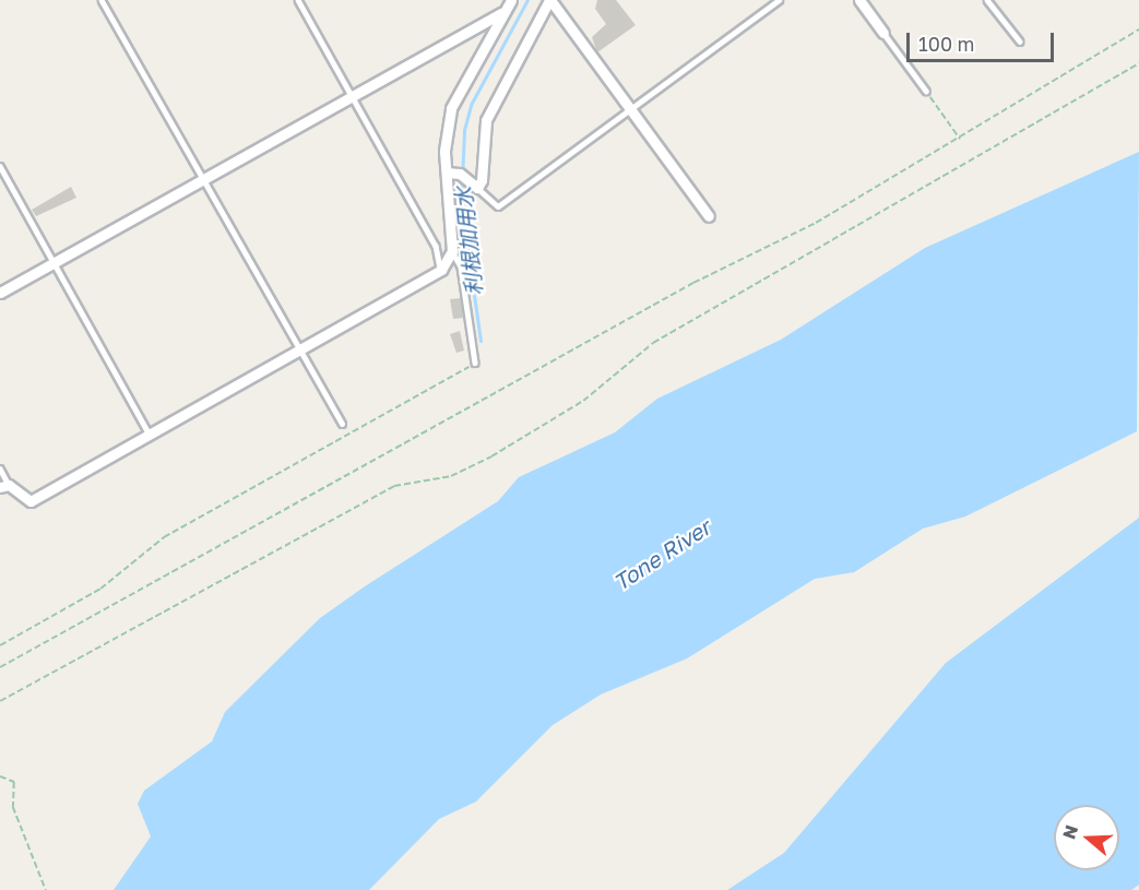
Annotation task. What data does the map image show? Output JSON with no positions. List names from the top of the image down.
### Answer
{
  "water": ["利根加用水", "Tone River"],
  "scale_bar": "100 m",
  "north": "left"
}
